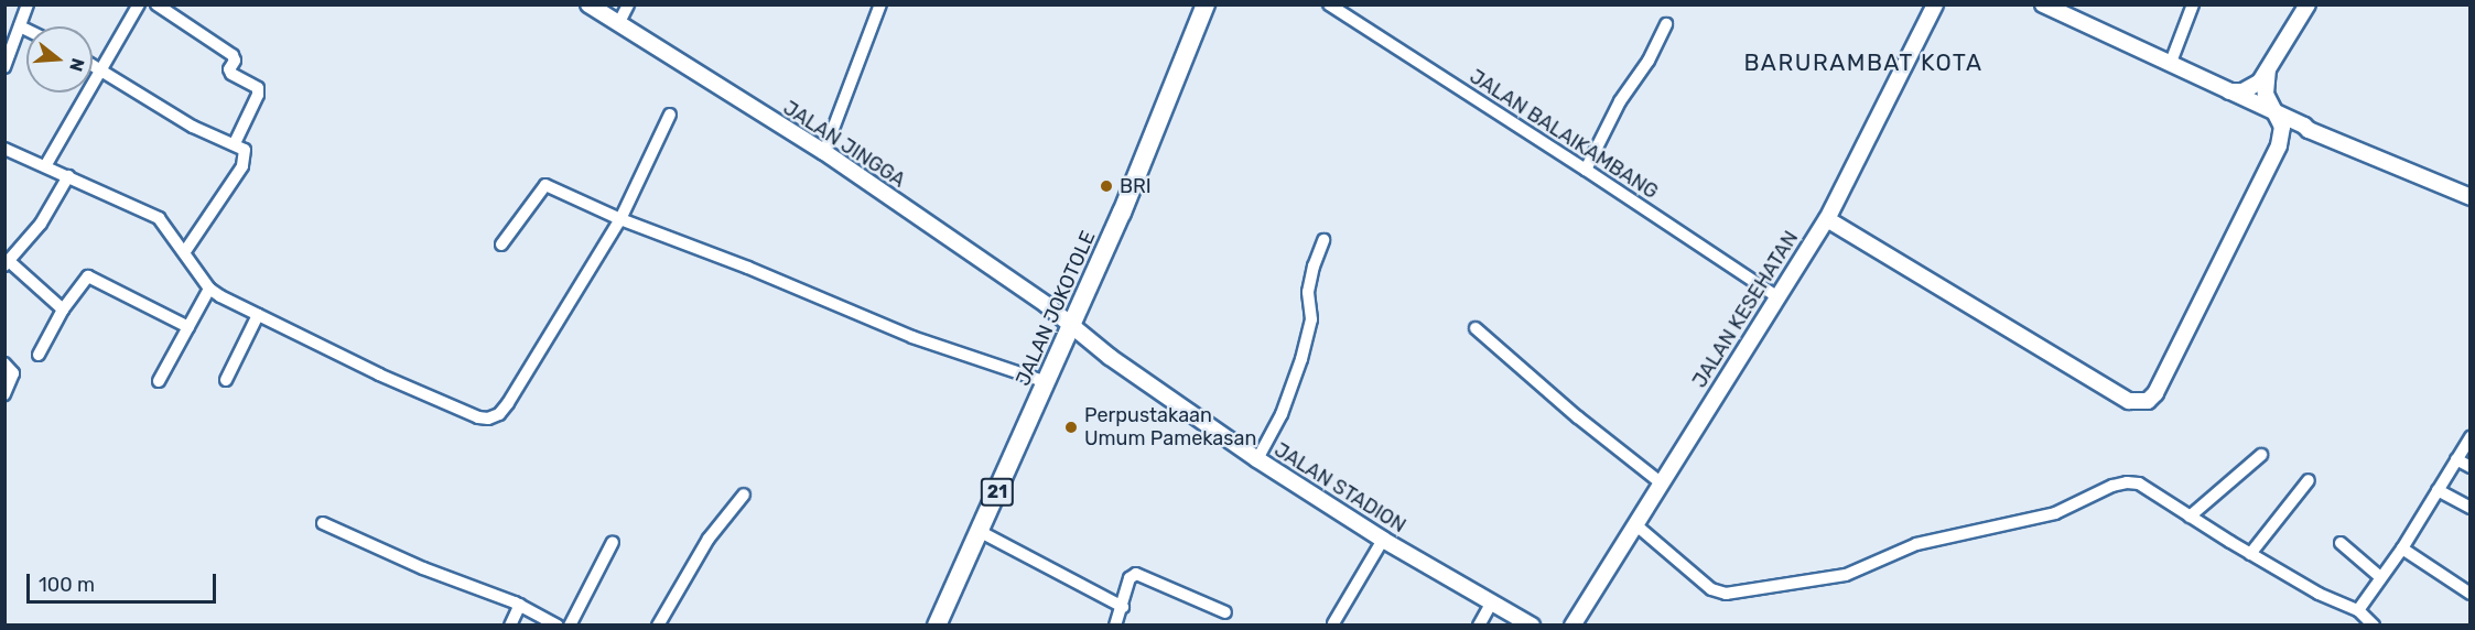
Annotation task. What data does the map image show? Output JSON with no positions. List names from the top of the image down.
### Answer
{
  "streets": {
    "highway": ["JALAN JOKOTOLE", "21"],
    "main road": ["JALAN JINGGA", "JALAN KESEHATAN", "JALAN STADION"],
    "street": ["JALAN BALAIKAMBANG"]
  },
  "crossings": [
    ["JALAN BALAIKAMBANG", "JALAN KESEHATAN"],
    ["JALAN JINGGA", "JALAN JOKOTOLE"],
    ["JALAN JINGGA", "JALAN STADION"],
    ["JALAN JOKOTOLE", "JALAN STADION"]
  ],
  "districts": ["BARURAMBAT KOTA"],
  "places": ["BRI", "Perpustakaan Umum Pamekasan"],
  "scale_bar": "100 m",
  "north": "right"
}
